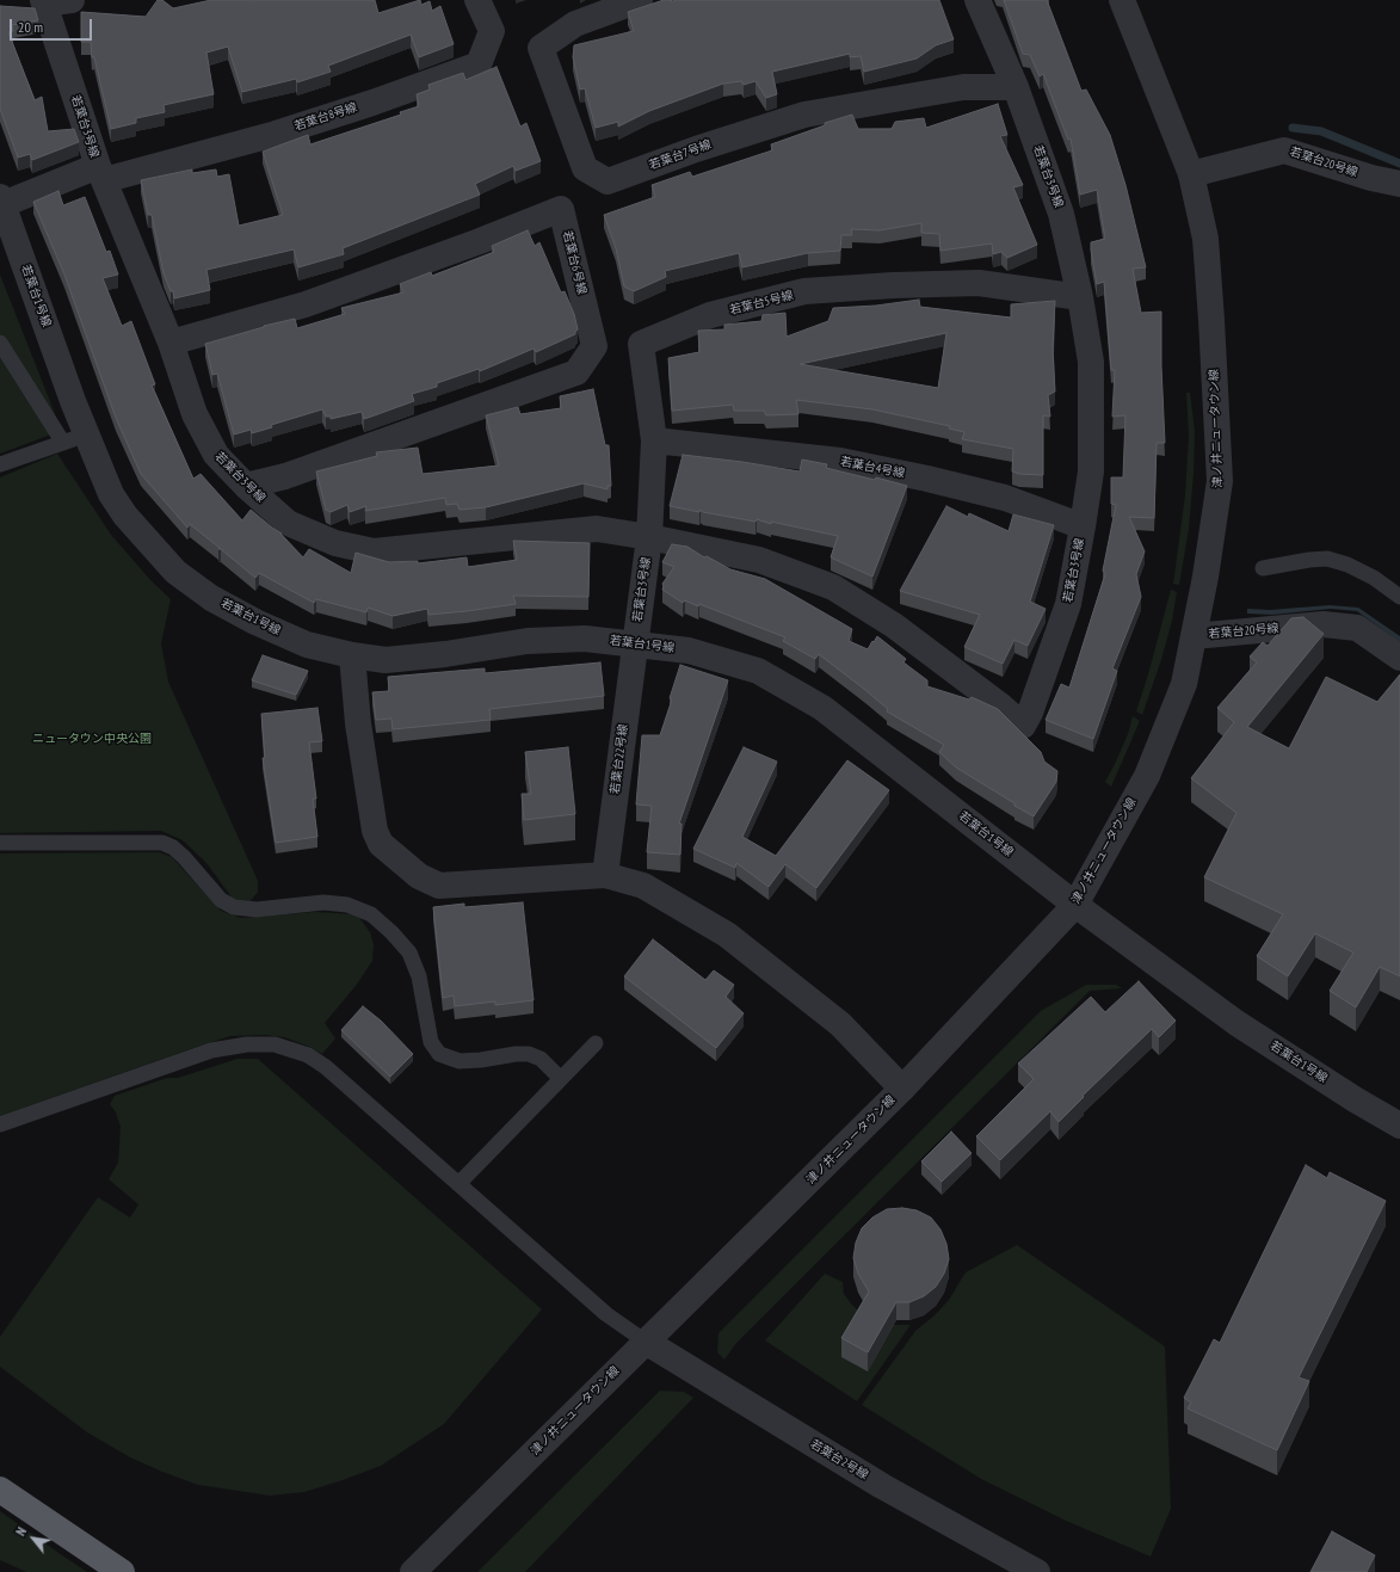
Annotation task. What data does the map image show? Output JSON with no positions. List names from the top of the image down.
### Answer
{
  "streets": {
    "street": [
      "若葉台8号線",
      "若葉台3号線",
      "若葉台7号線",
      "若葉台20号線",
      "若葉台6号線",
      "若葉台1号線",
      "若葉台5号線",
      "津ノ井ニュータウン線",
      "若葉台4号線",
      "若葉台22号線",
      "若葉台2号線"
    ]
  },
  "crossings": [
    ["若葉台8号線", "若葉台3号線"],
    ["若葉台8号線", "若葉台1号線"],
    ["若葉台3号線", "若葉台7号線"],
    ["若葉台3号線", "若葉台6号線"],
    ["若葉台3号線", "若葉台1号線"],
    ["若葉台3号線", "若葉台5号線"],
    ["若葉台3号線", "若葉台4号線"],
    ["若葉台3号線", "若葉台22号線"],
    ["若葉台20号線", "津ノ井ニュータウン線"],
    ["若葉台1号線", "津ノ井ニュータウン線"],
    ["若葉台1号線", "若葉台22号線"],
    ["若葉台5号線", "若葉台4号線"],
    ["津ノ井ニュータウン線", "若葉台2号線"]
  ],
  "parks": ["ニュータウン中央公園"],
  "scale_bar": "20 m",
  "north": "top left"
}
